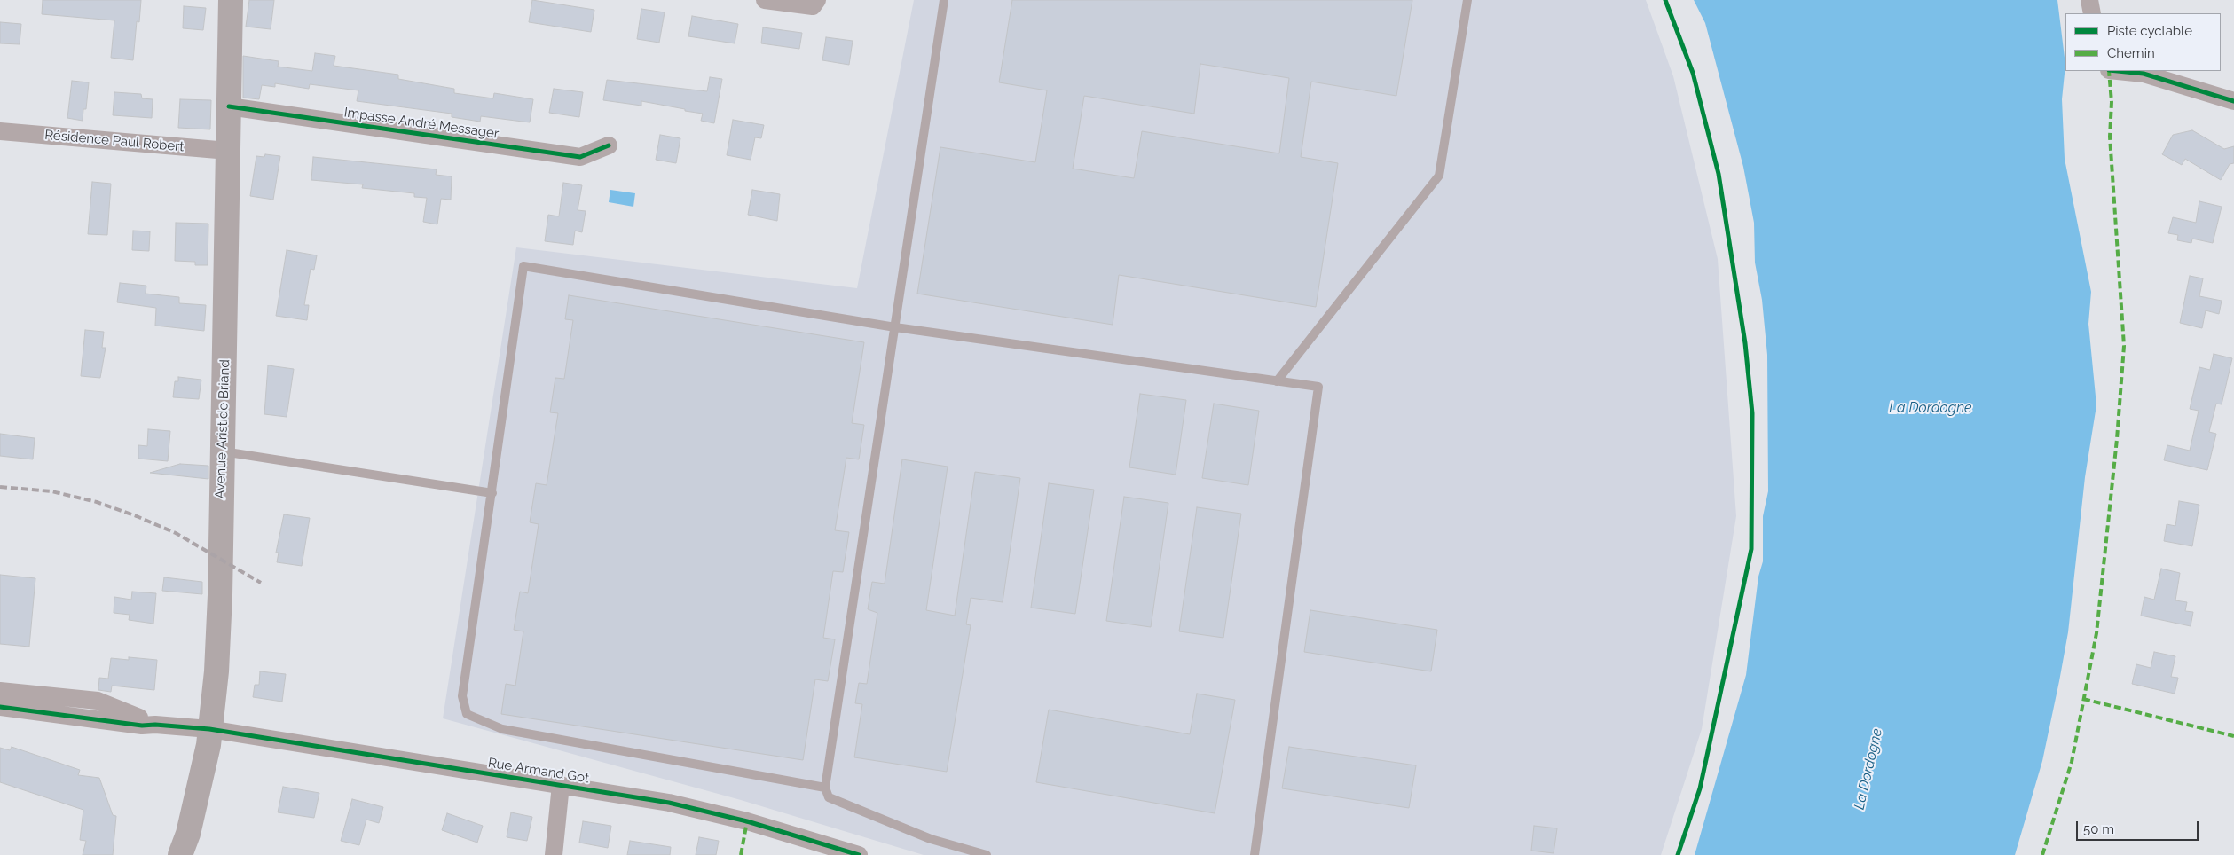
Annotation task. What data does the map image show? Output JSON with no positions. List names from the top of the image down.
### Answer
{
  "streets": {
    "main road": ["Avenue Aristide Briand"],
    "street": ["Impasse André Messager", "Résidence Paul Robert", "Rue Armand Got"]
  },
  "crossings": [
    ["Impasse André Messager", "Avenue Aristide Briand"],
    ["Résidence Paul Robert", "Avenue Aristide Briand"],
    ["Avenue Aristide Briand", "Rue Armand Got"]
  ],
  "water": ["La Dordogne"],
  "legend": ["Piste cyclable", "Chemin"],
  "scale_bar": "50 m"
}
